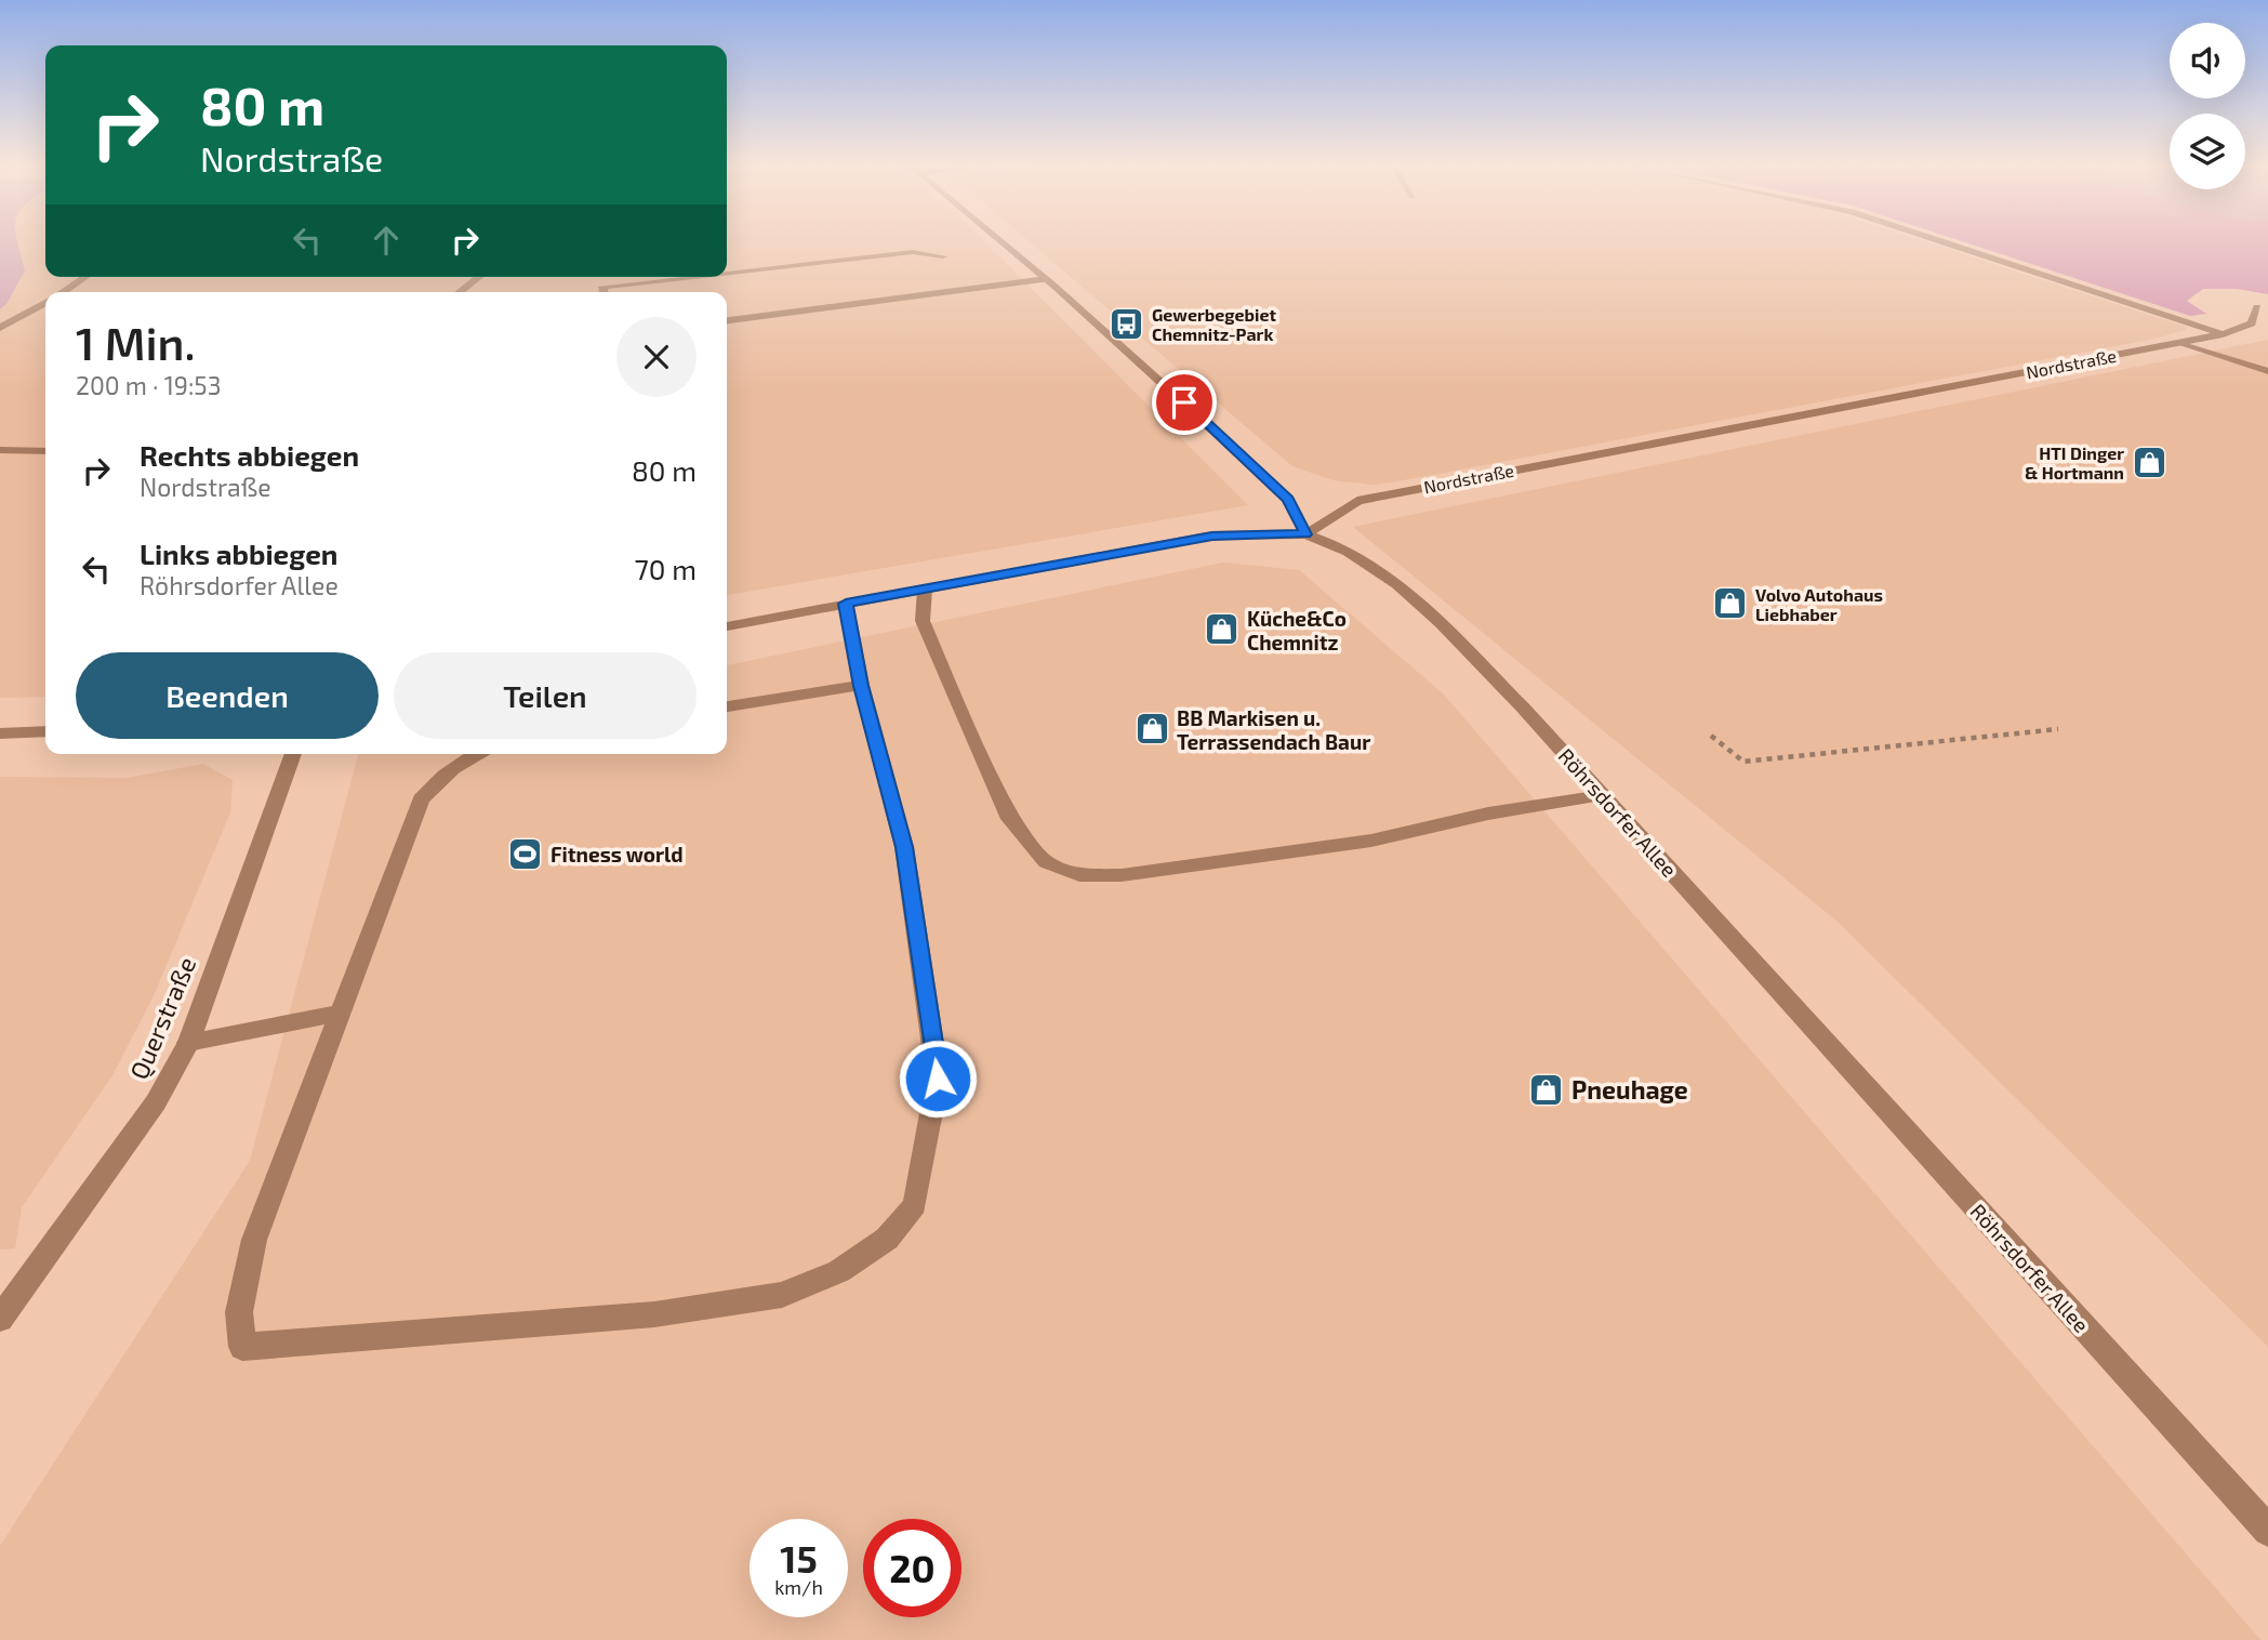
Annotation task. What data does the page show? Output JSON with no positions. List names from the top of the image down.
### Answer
{
  "streets": {
    "street": ["Nordstraße", "Röhrsdorfer Allee", "Querstraße"]
  },
  "crossings": [
    ["Nordstraße", "Röhrsdorfer Allee"]
  ],
  "places": {
    "bus stop": ["Gewerbegebiet Chemnitz-Park"],
    "shop": [
      "HTI Dinger & Hortmann",
      "Volvo Autohaus Liebhaber",
      "Küche&Co Chemnitz",
      "BB Markisen u. Terrassendach Baur",
      "Pneuhage"
    ],
    "sports": ["Fitness world"]
  },
  "page": {
    "turn": ["80 m", "Nordstraße"],
    "heading": ["1 Min.", "200 m · 19:53"],
    "list": [
      {
        "name": "Rechts abbiegen",
        "note": "Nordstraße",
        "value": "80 m"
      },
      {
        "name": "Links abbiegen",
        "note": "Röhrsdorfer Allee",
        "value": "70 m"
      }
    ],
    "buttons": ["Beenden", "Teilen"],
    "speed": "15 km/h",
    "limit": "20"
  }
}
